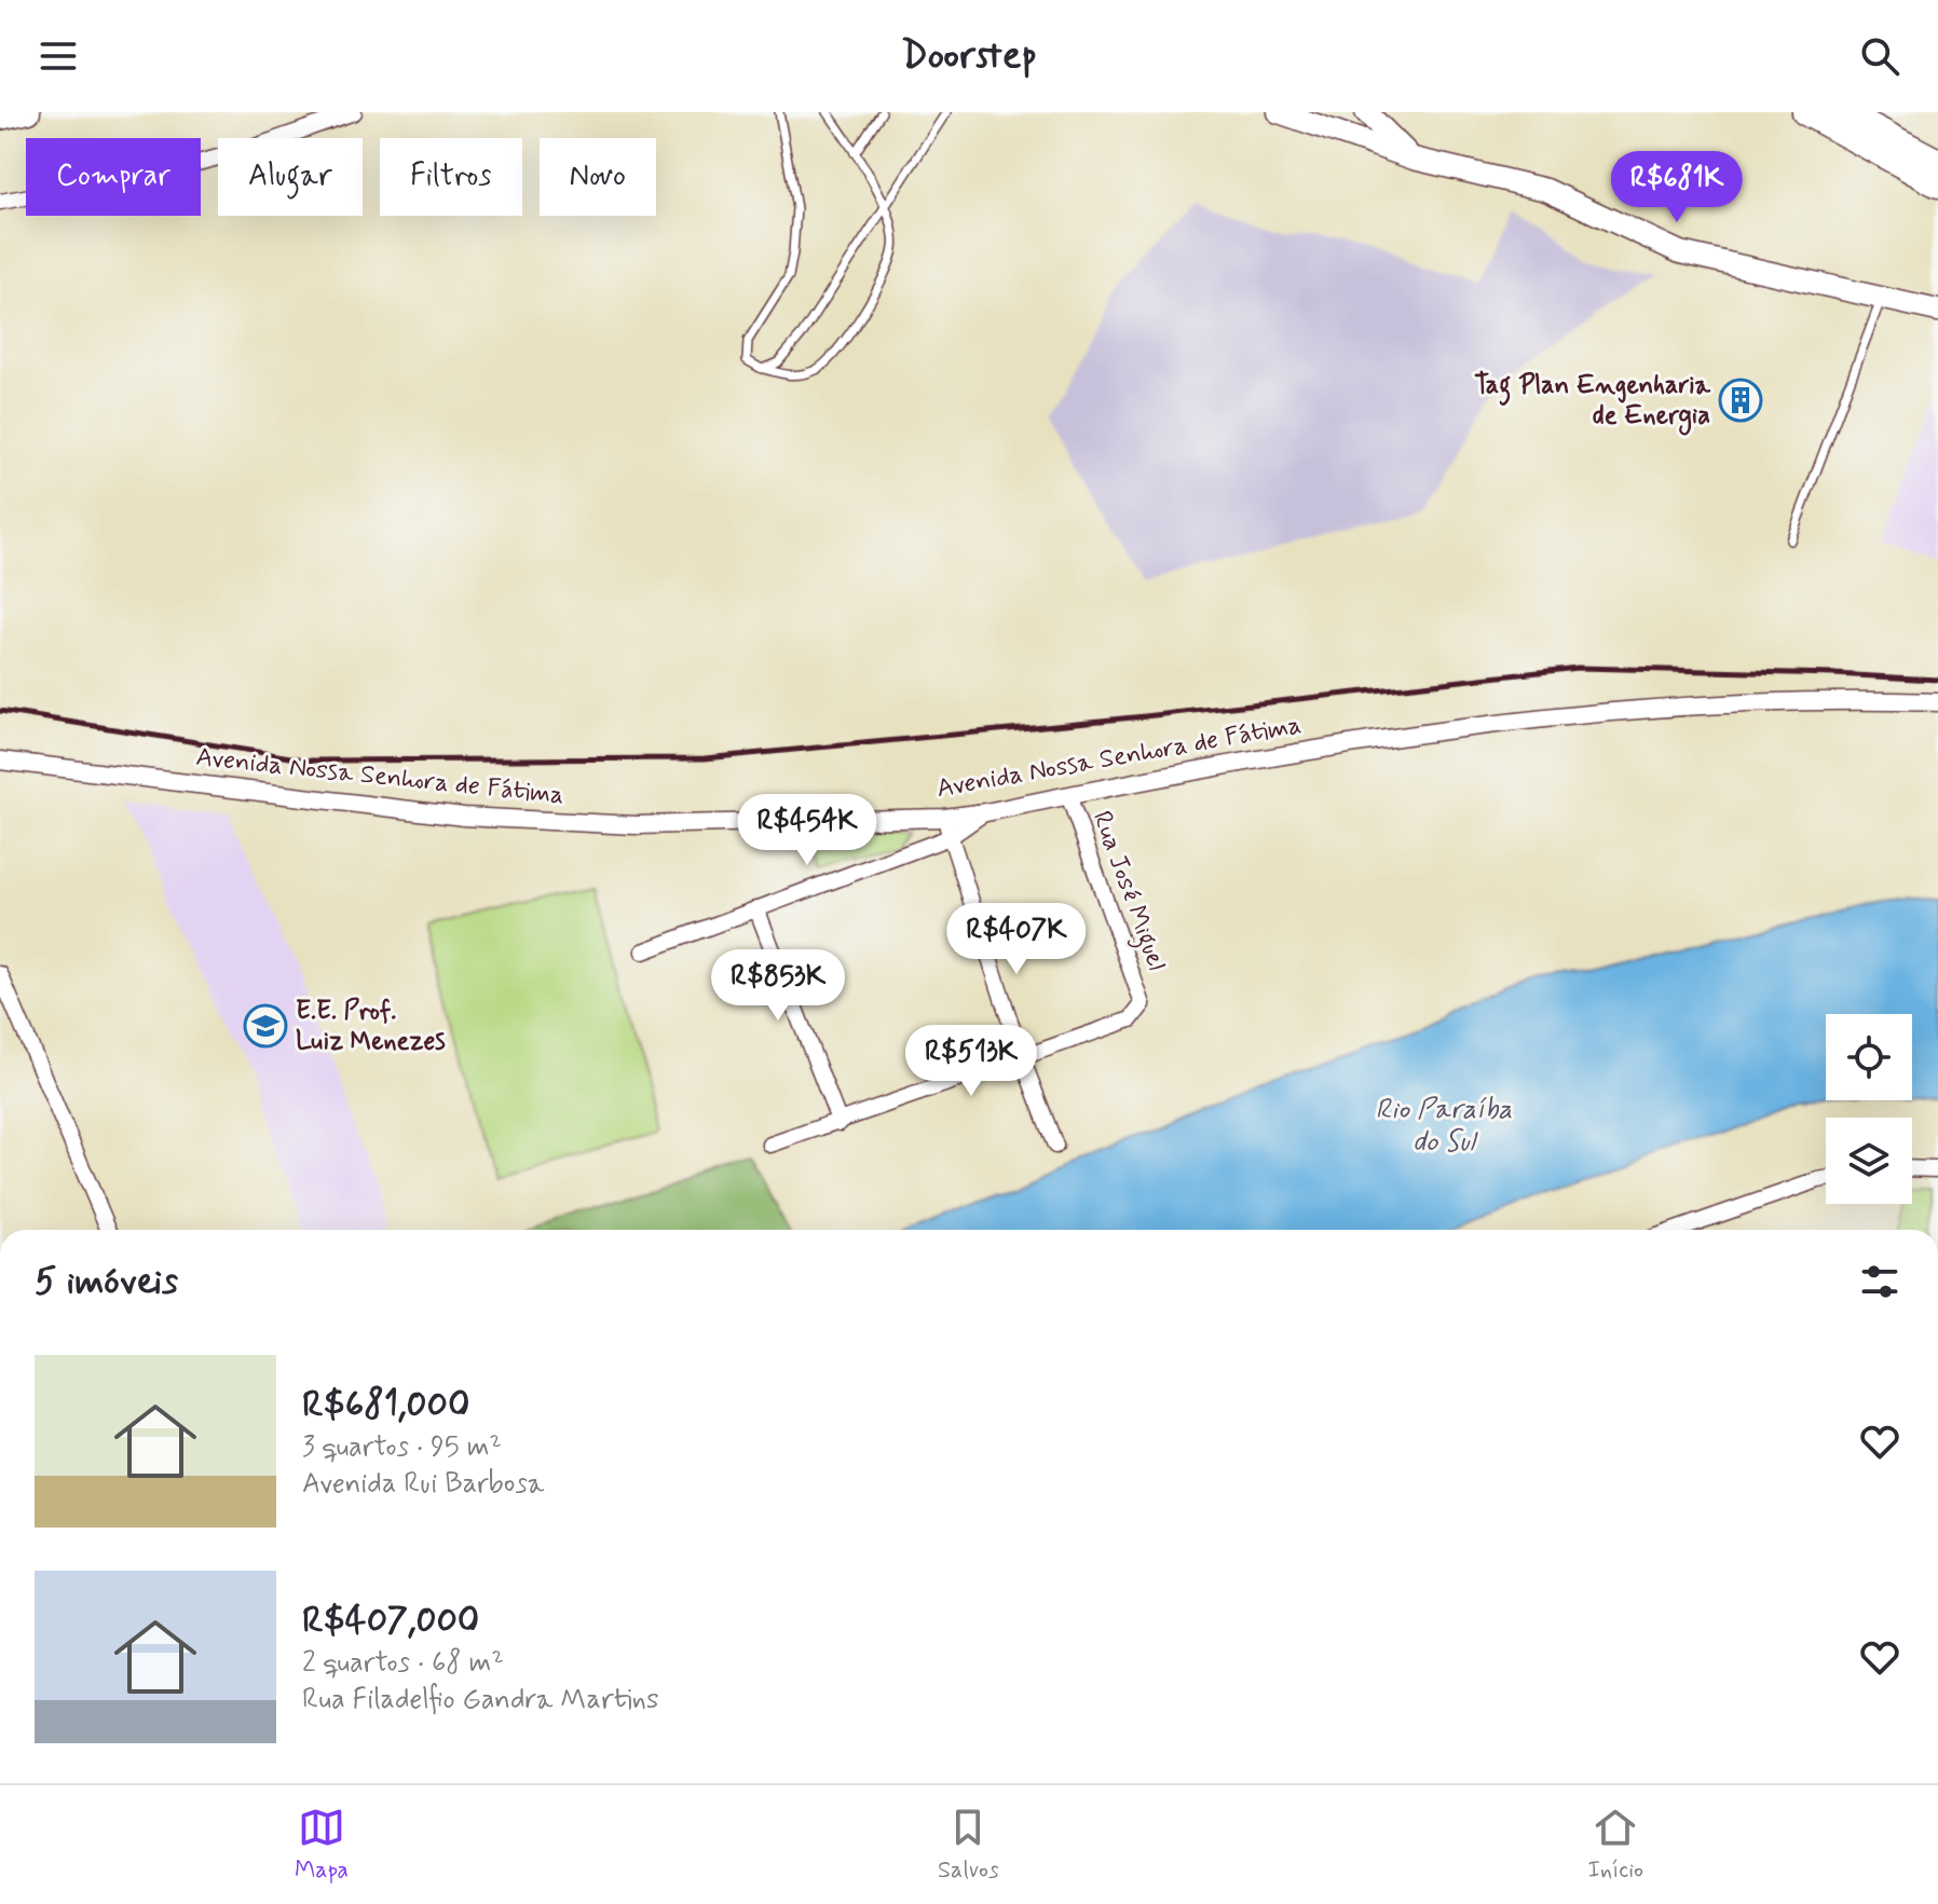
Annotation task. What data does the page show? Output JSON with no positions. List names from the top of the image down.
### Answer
{
  "streets": {
    "street": ["Avenida Nossa Senhora de Fátima", "Rua José Miguel"]
  },
  "crossings": [
    ["Avenida Nossa Senhora de Fátima", "Rua José Miguel"]
  ],
  "water": ["Rio Paraíba do Sul"],
  "places": {
    "building": ["Tag Plan Engenharia de Energia"],
    "school or university": ["E.E. Prof. Luiz Menezes"]
  },
  "page": {
    "header": "Doorstep",
    "chip": [
      "Comprar",
      "Alugar",
      "Filtros",
      "Novo"
    ],
    "price": [
      "R$681K",
      "R$454K",
      "R$407K",
      "R$853K",
      "R$513K"
    ],
    "heading": "5 imóveis",
    "list": [
      {
        "name": "R$681,000",
        "note": "3 quartos · 95 m² · Avenida Rui Barbosa"
      },
      {
        "name": "R$407,000",
        "note": "2 quartos · 68 m² · Rua Filadelfio Gandra Martins"
      }
    ],
    "tabs": ["Mapa", "Salvos", "Início"]
  }
}
